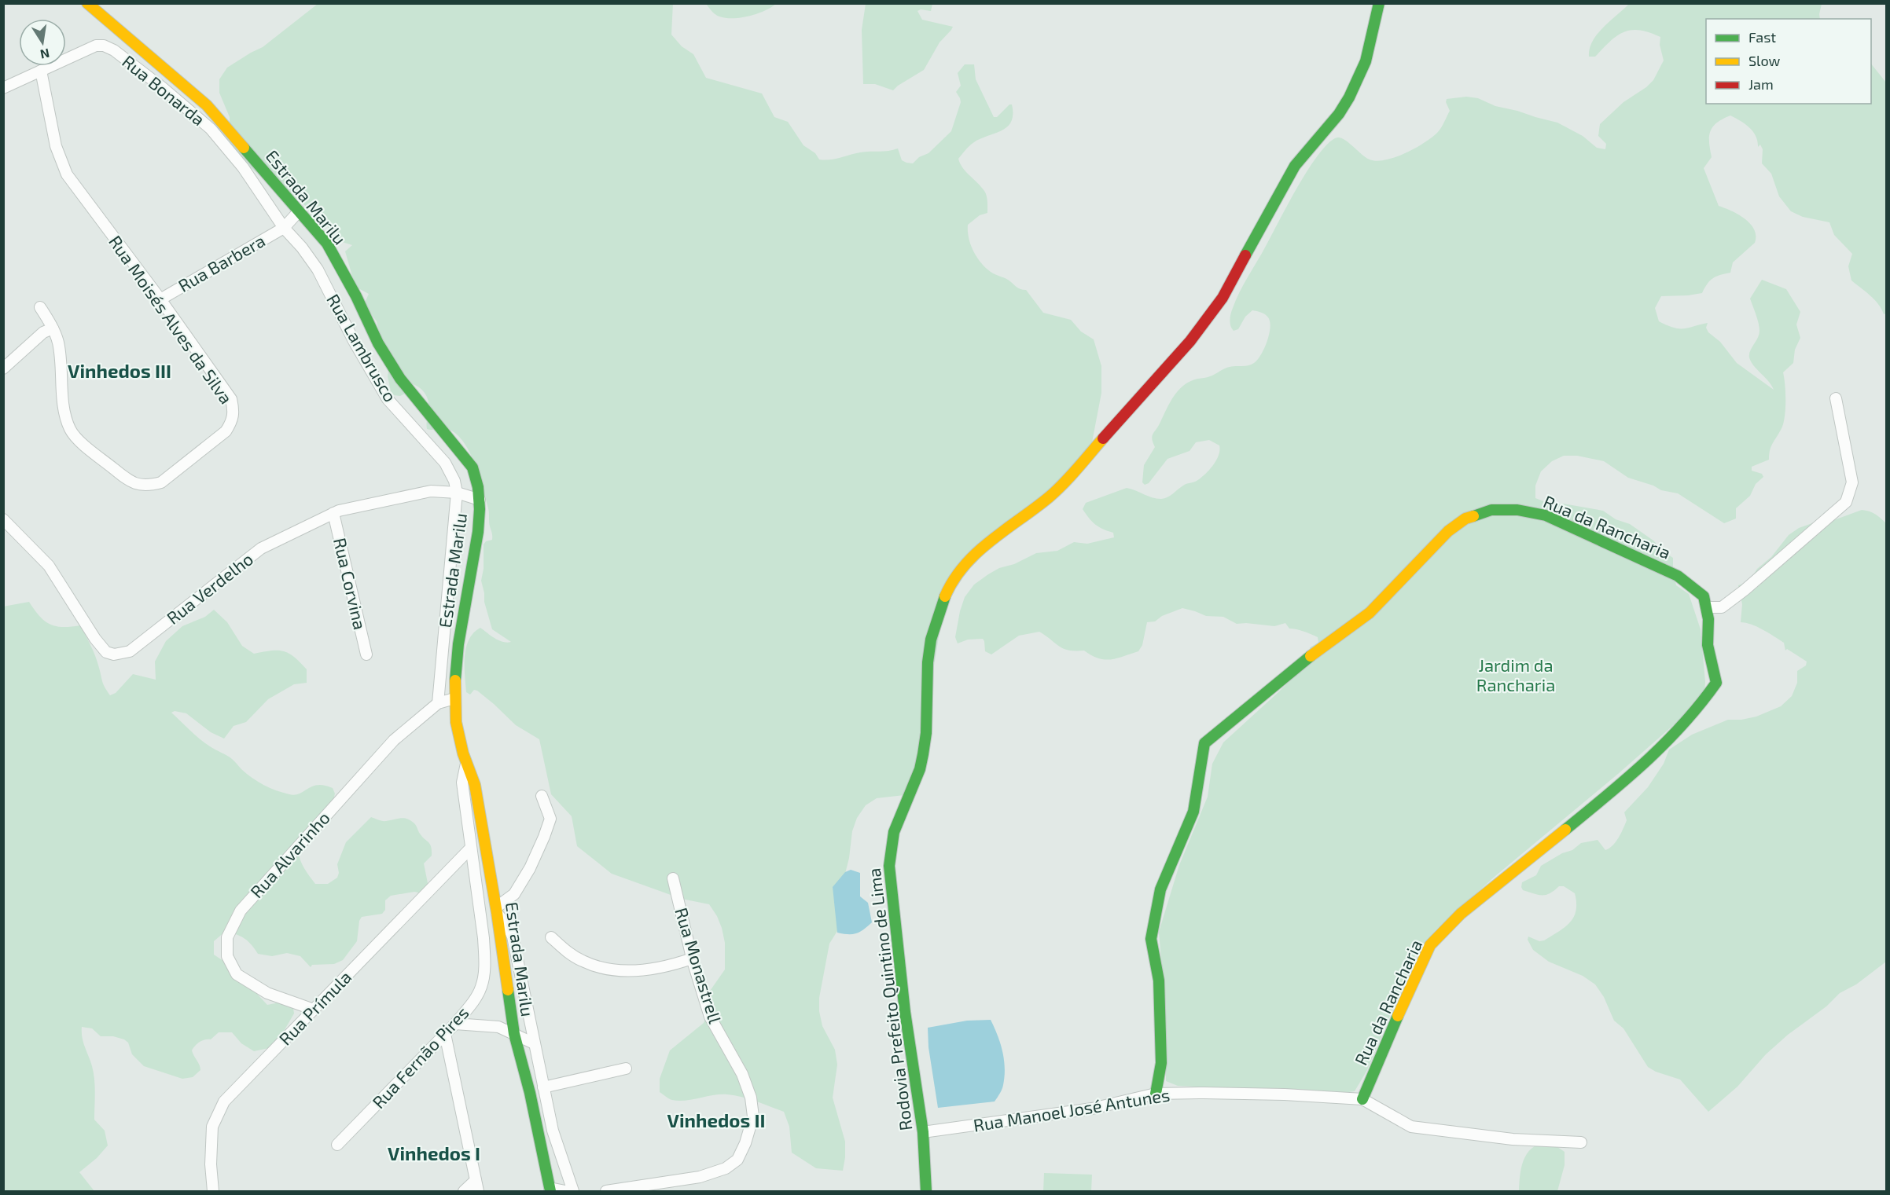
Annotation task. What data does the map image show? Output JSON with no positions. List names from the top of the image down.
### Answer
{
  "streets": {
    "street": [
      "Rua Bonarda",
      "Estrada Marilu",
      "Rua Barbera",
      "Rua Moisés Alves da Silva",
      "Rua Lambrusco",
      "Rua da Rancharia",
      "Rua Corvina",
      "Rua Verdelho",
      "Rua Alvarinho",
      "Rua Monastrell",
      "Rodovia Prefeito Quintino de Lima",
      "Rua Prímula",
      "Rua Fernão Pires",
      "Rua Manoel José Antunes"
    ]
  },
  "crossings": [
    ["Rua Bonarda", "Rua Barbera"],
    ["Rua Bonarda", "Rua Moisés Alves da Silva"],
    ["Rua Bonarda", "Rua Lambrusco"],
    ["Estrada Marilu", "Rua Barbera"],
    ["Estrada Marilu", "Rua Verdelho"],
    ["Estrada Marilu", "Rua Alvarinho"],
    ["Estrada Marilu", "Rua Fernão Pires"],
    ["Rua Barbera", "Rua Moisés Alves da Silva"],
    ["Rua Barbera", "Rua Lambrusco"],
    ["Rua Lambrusco", "Rua Verdelho"],
    ["Rua Lambrusco", "Rua Alvarinho"],
    ["Rua da Rancharia", "Rua Manoel José Antunes"],
    ["Rua Corvina", "Rua Verdelho"],
    ["Rua Alvarinho", "Rua Prímula"],
    ["Rodovia Prefeito Quintino de Lima", "Rua Manoel José Antunes"],
    ["Rua Prímula", "Rua Fernão Pires"]
  ],
  "districts": ["Vinhedos III", "Vinhedos II", "Vinhedos I"],
  "parks": ["Jardim da Rancharia"],
  "legend": ["Fast", "Slow", "Jam"],
  "north": "bottom"
}
